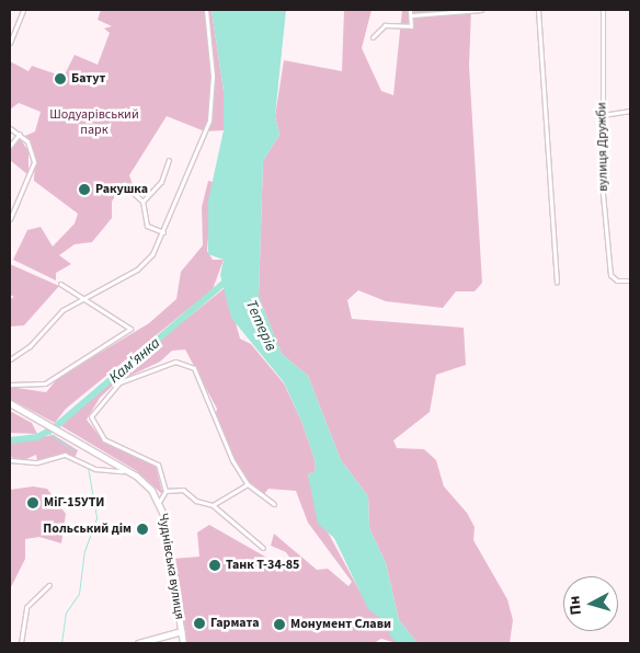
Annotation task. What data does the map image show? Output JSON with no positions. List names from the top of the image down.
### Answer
{
  "streets": {
    "main road": ["Чуднівська вулиця"],
    "street": ["вулиця Дружби"]
  },
  "water": ["Тетерів", "Кам'янка"],
  "parks": ["Шодуарівський парк"],
  "places": [
    "Батут",
    "Ракушка",
    "МіГ-15УТИ",
    "Польський дім",
    "Танк Т-34-85",
    "Гармата",
    "Монумент Слави"
  ],
  "north": "left"
}
